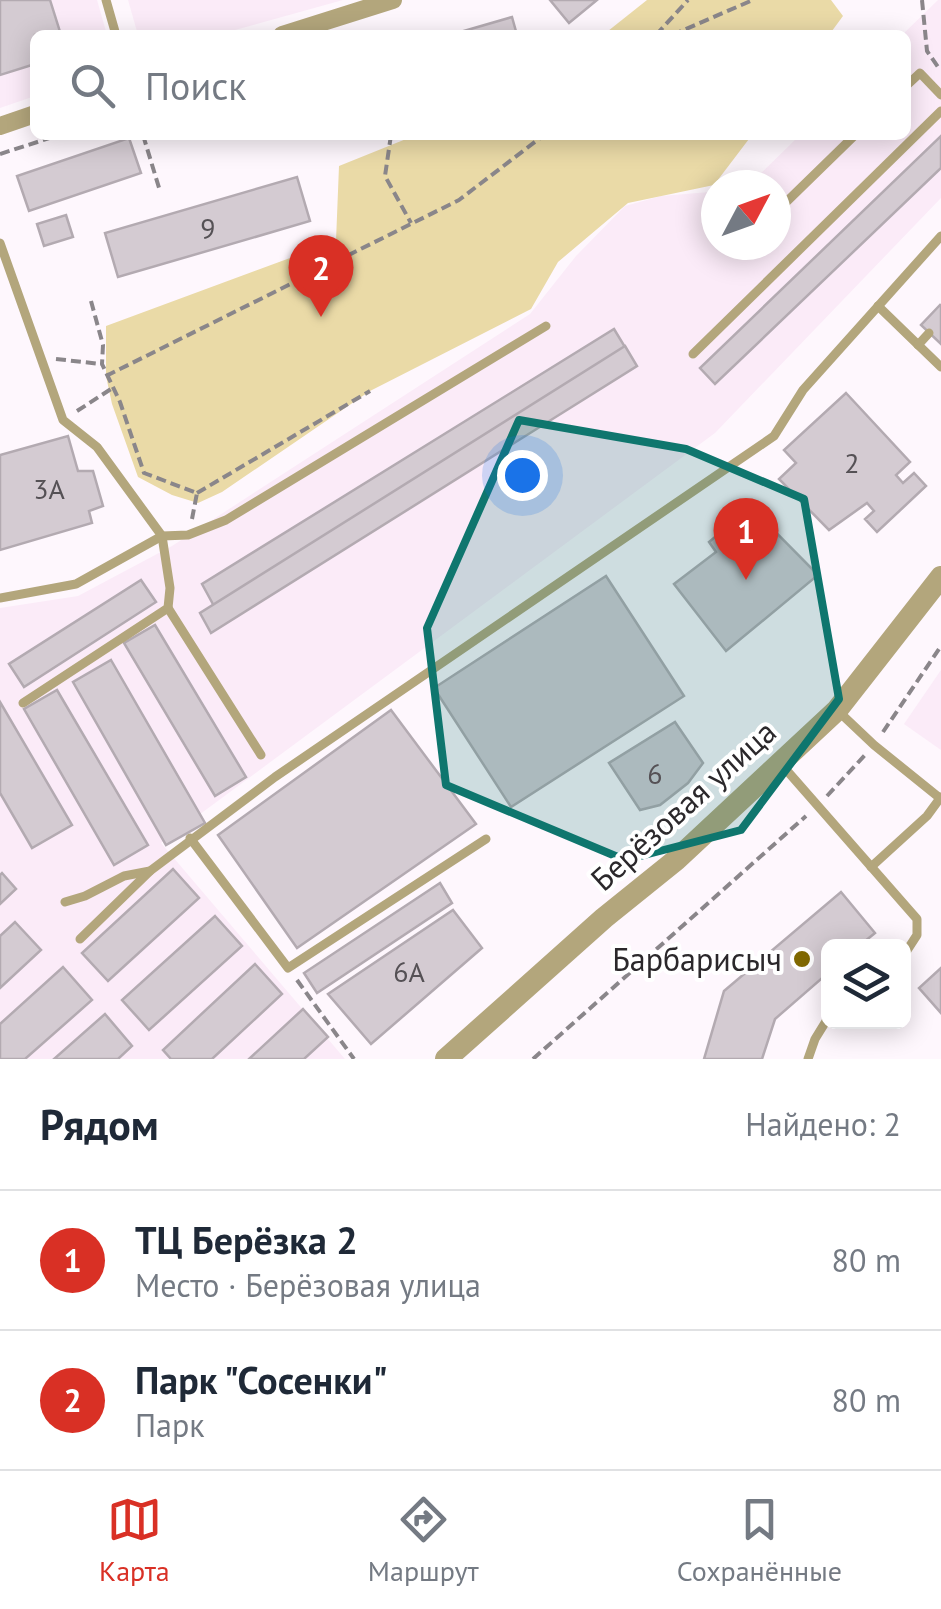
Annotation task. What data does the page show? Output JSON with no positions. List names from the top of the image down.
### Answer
{
  "streets": {
    "street": ["Берёзовая улица"]
  },
  "places": ["Барбарисыч"],
  "house_numbers": [
    "9",
    "2",
    "3А",
    "6",
    "6А"
  ],
  "north": "top right",
  "page": {
    "search": "Поиск",
    "pins": ["2", "1"],
    "heading": ["Рядом", "Найдено: 2"],
    "list": [
      {
        "mark": "1",
        "name": "ТЦ Берёзка 2",
        "note": "Место · Берёзовая улица",
        "value": "80 m"
      },
      {
        "mark": "2",
        "name": "Парк \"Сосенки\"",
        "note": "Парк",
        "value": "80 m"
      }
    ],
    "nav": ["Карта", "Маршрут", "Сохранённые"]
  }
}
